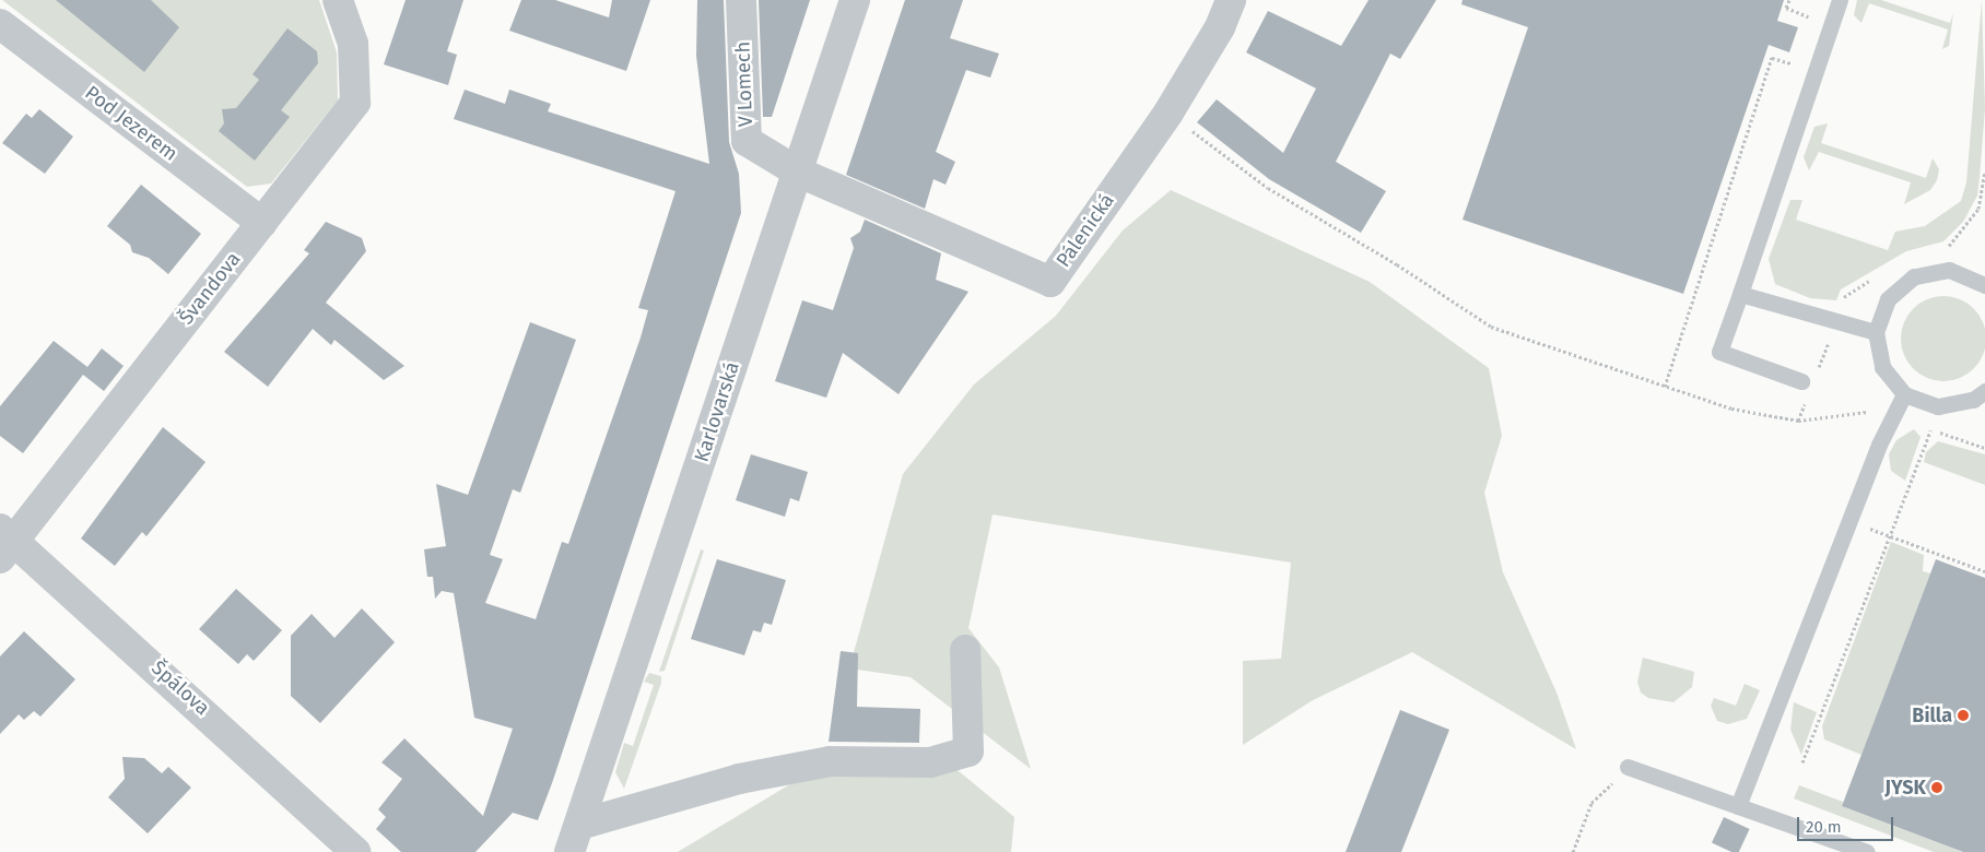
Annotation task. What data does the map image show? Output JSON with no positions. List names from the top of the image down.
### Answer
{
  "streets": {
    "street": [
      "V Lomech",
      "Pod Jezerem",
      "Pálenická",
      "Švandova",
      "Karlovarská",
      "Špálova"
    ]
  },
  "crossings": [
    ["V Lomech", "Pálenická"],
    ["V Lomech", "Karlovarská"],
    ["Pod Jezerem", "Švandova"],
    ["Pálenická", "Karlovarská"],
    ["Švandova", "Špálova"]
  ],
  "places": ["Billa", "JYSK"],
  "scale_bar": "20 m"
}
